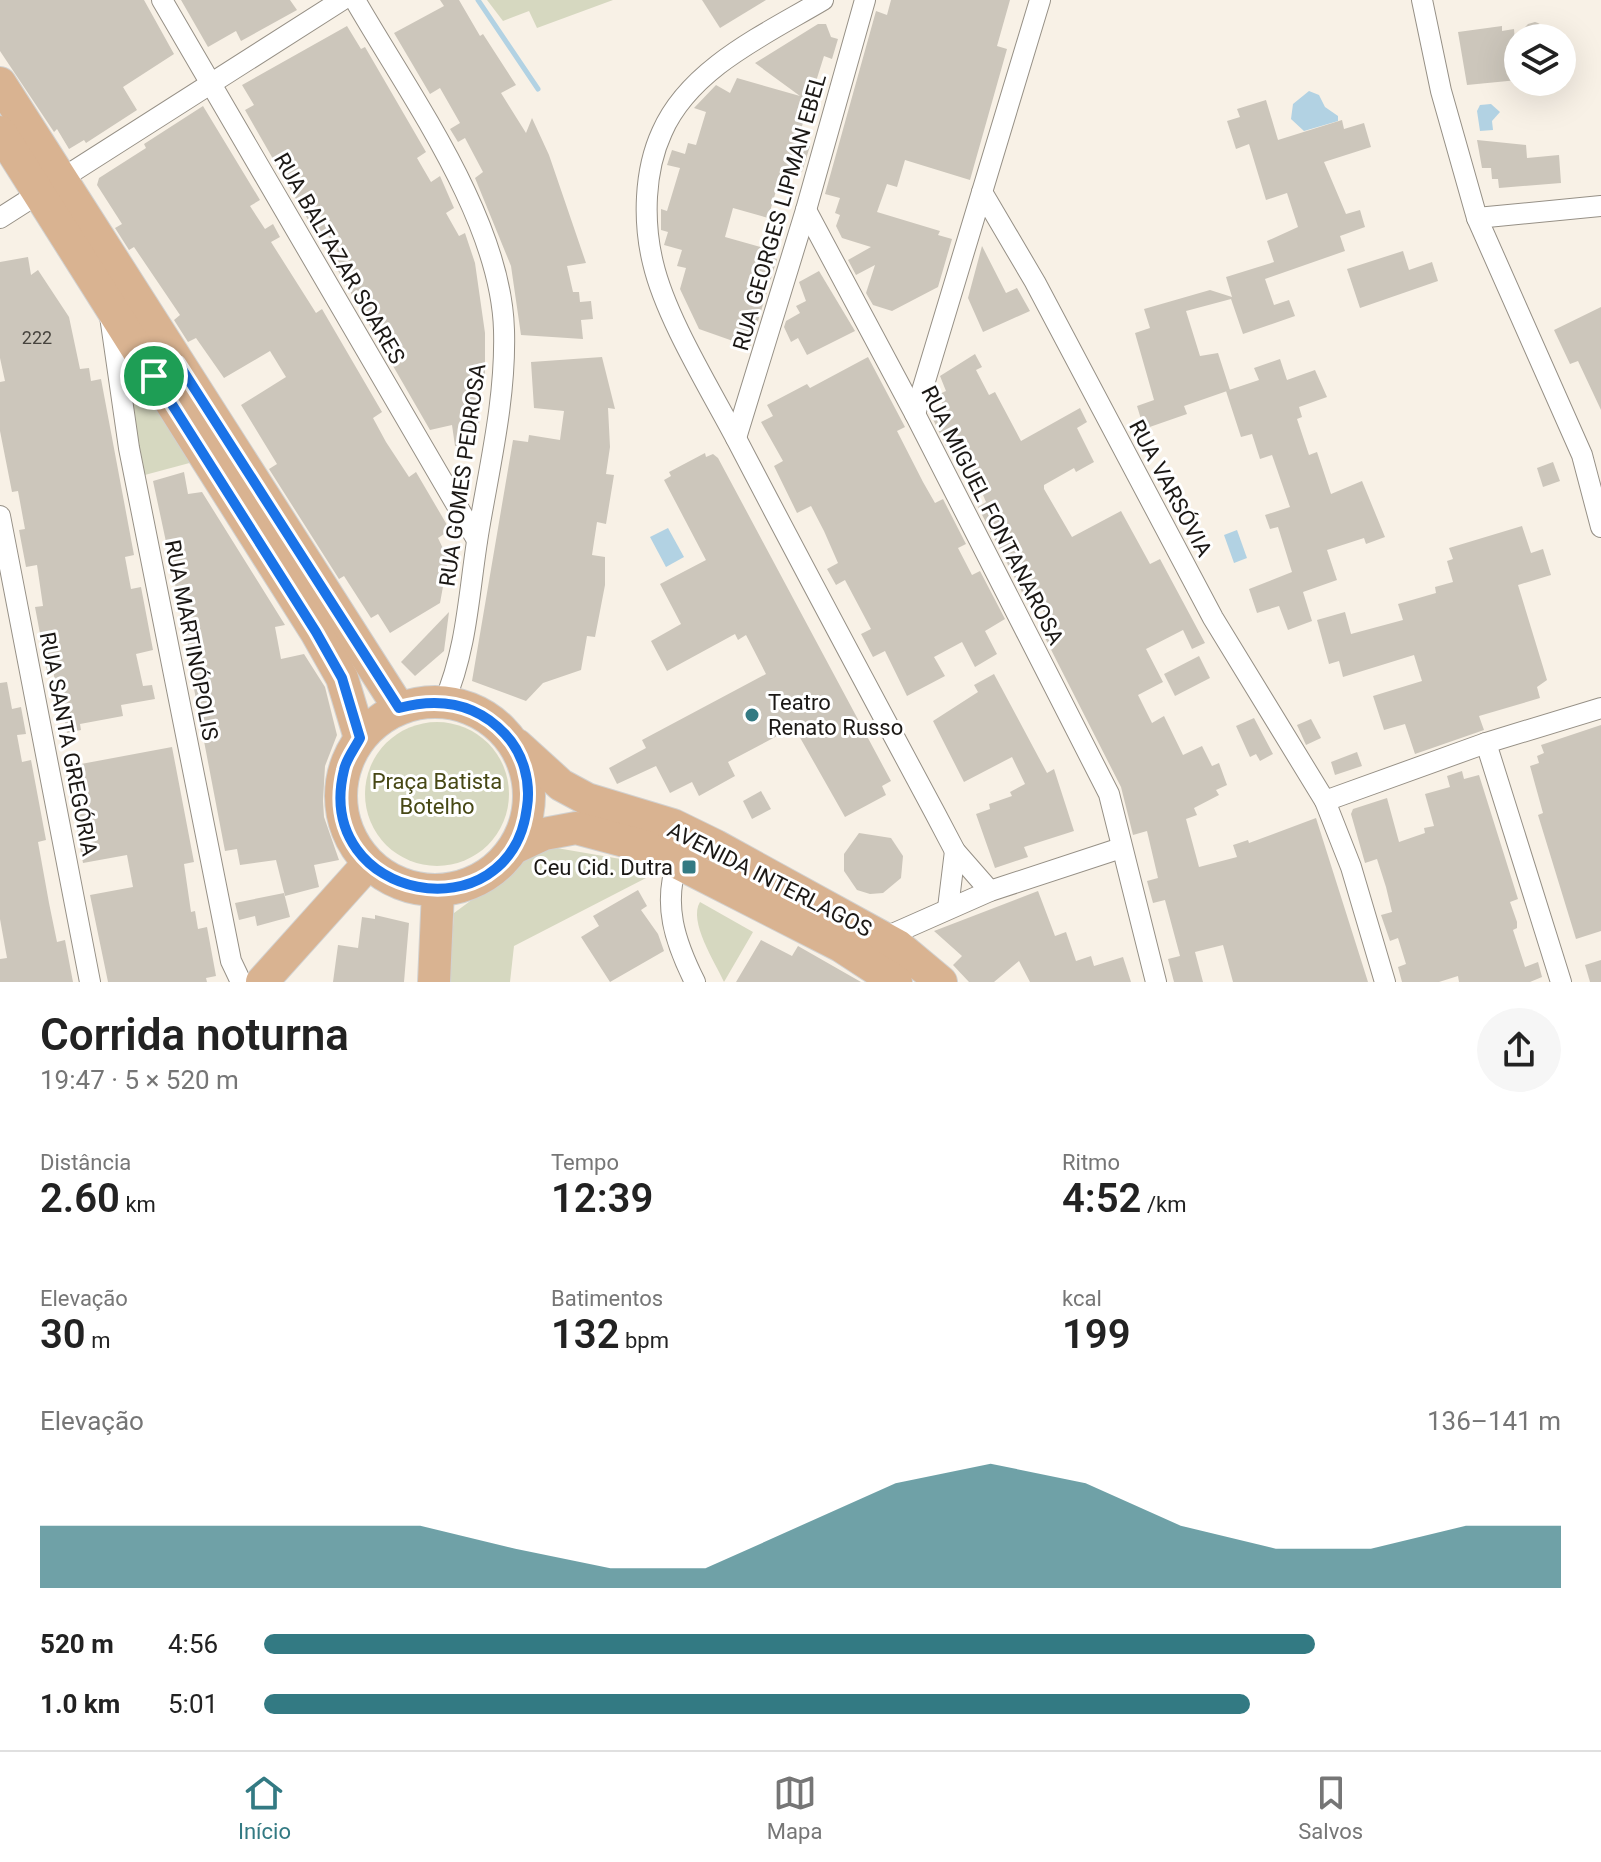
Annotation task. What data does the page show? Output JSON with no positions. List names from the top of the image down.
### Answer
{
  "streets": {
    "main road": ["AVENIDA INTERLAGOS"],
    "street": [
      "RUA GEORGES LIPMAN EBEL",
      "RUA BALTAZAR SOARES",
      "RUA GOMES PEDROSA",
      "RUA VARSÓVIA",
      "RUA MIGUEL FONTANAROSA",
      "RUA MARTINÓPOLIS",
      "RUA SANTA GREGÓRIA"
    ]
  },
  "crossings": [
    ["RUA GEORGES LIPMAN EBEL", "RUA MIGUEL FONTANAROSA"],
    ["RUA BALTAZAR SOARES", "RUA GOMES PEDROSA"],
    ["RUA GOMES PEDROSA", "AVENIDA INTERLAGOS"]
  ],
  "parks": ["Praça Batista Botelho"],
  "places": {
    "other": ["Teatro Renato Russo"],
    "transit": ["Ceu Cid. Dutra"]
  },
  "house_numbers": ["222"],
  "page": {
    "heading": ["Corrida noturna", "19:47 · 5 × 520 m"],
    "stats": [
      ["Distância", "2.60 km"],
      ["Tempo", "12:39"],
      ["Ritmo", "4:52 /km"],
      ["Elevação", "30 m"],
      ["Batimentos", "132 bpm"],
      ["kcal", "199"]
    ],
    "chart": ["Elevação", "136–141 m"],
    "list": [
      {
        "name": "520 m",
        "note": "4:56"
      },
      {
        "name": "1.0 km",
        "note": "5:01"
      }
    ],
    "tabs": ["Início", "Mapa", "Salvos"]
  }
}
